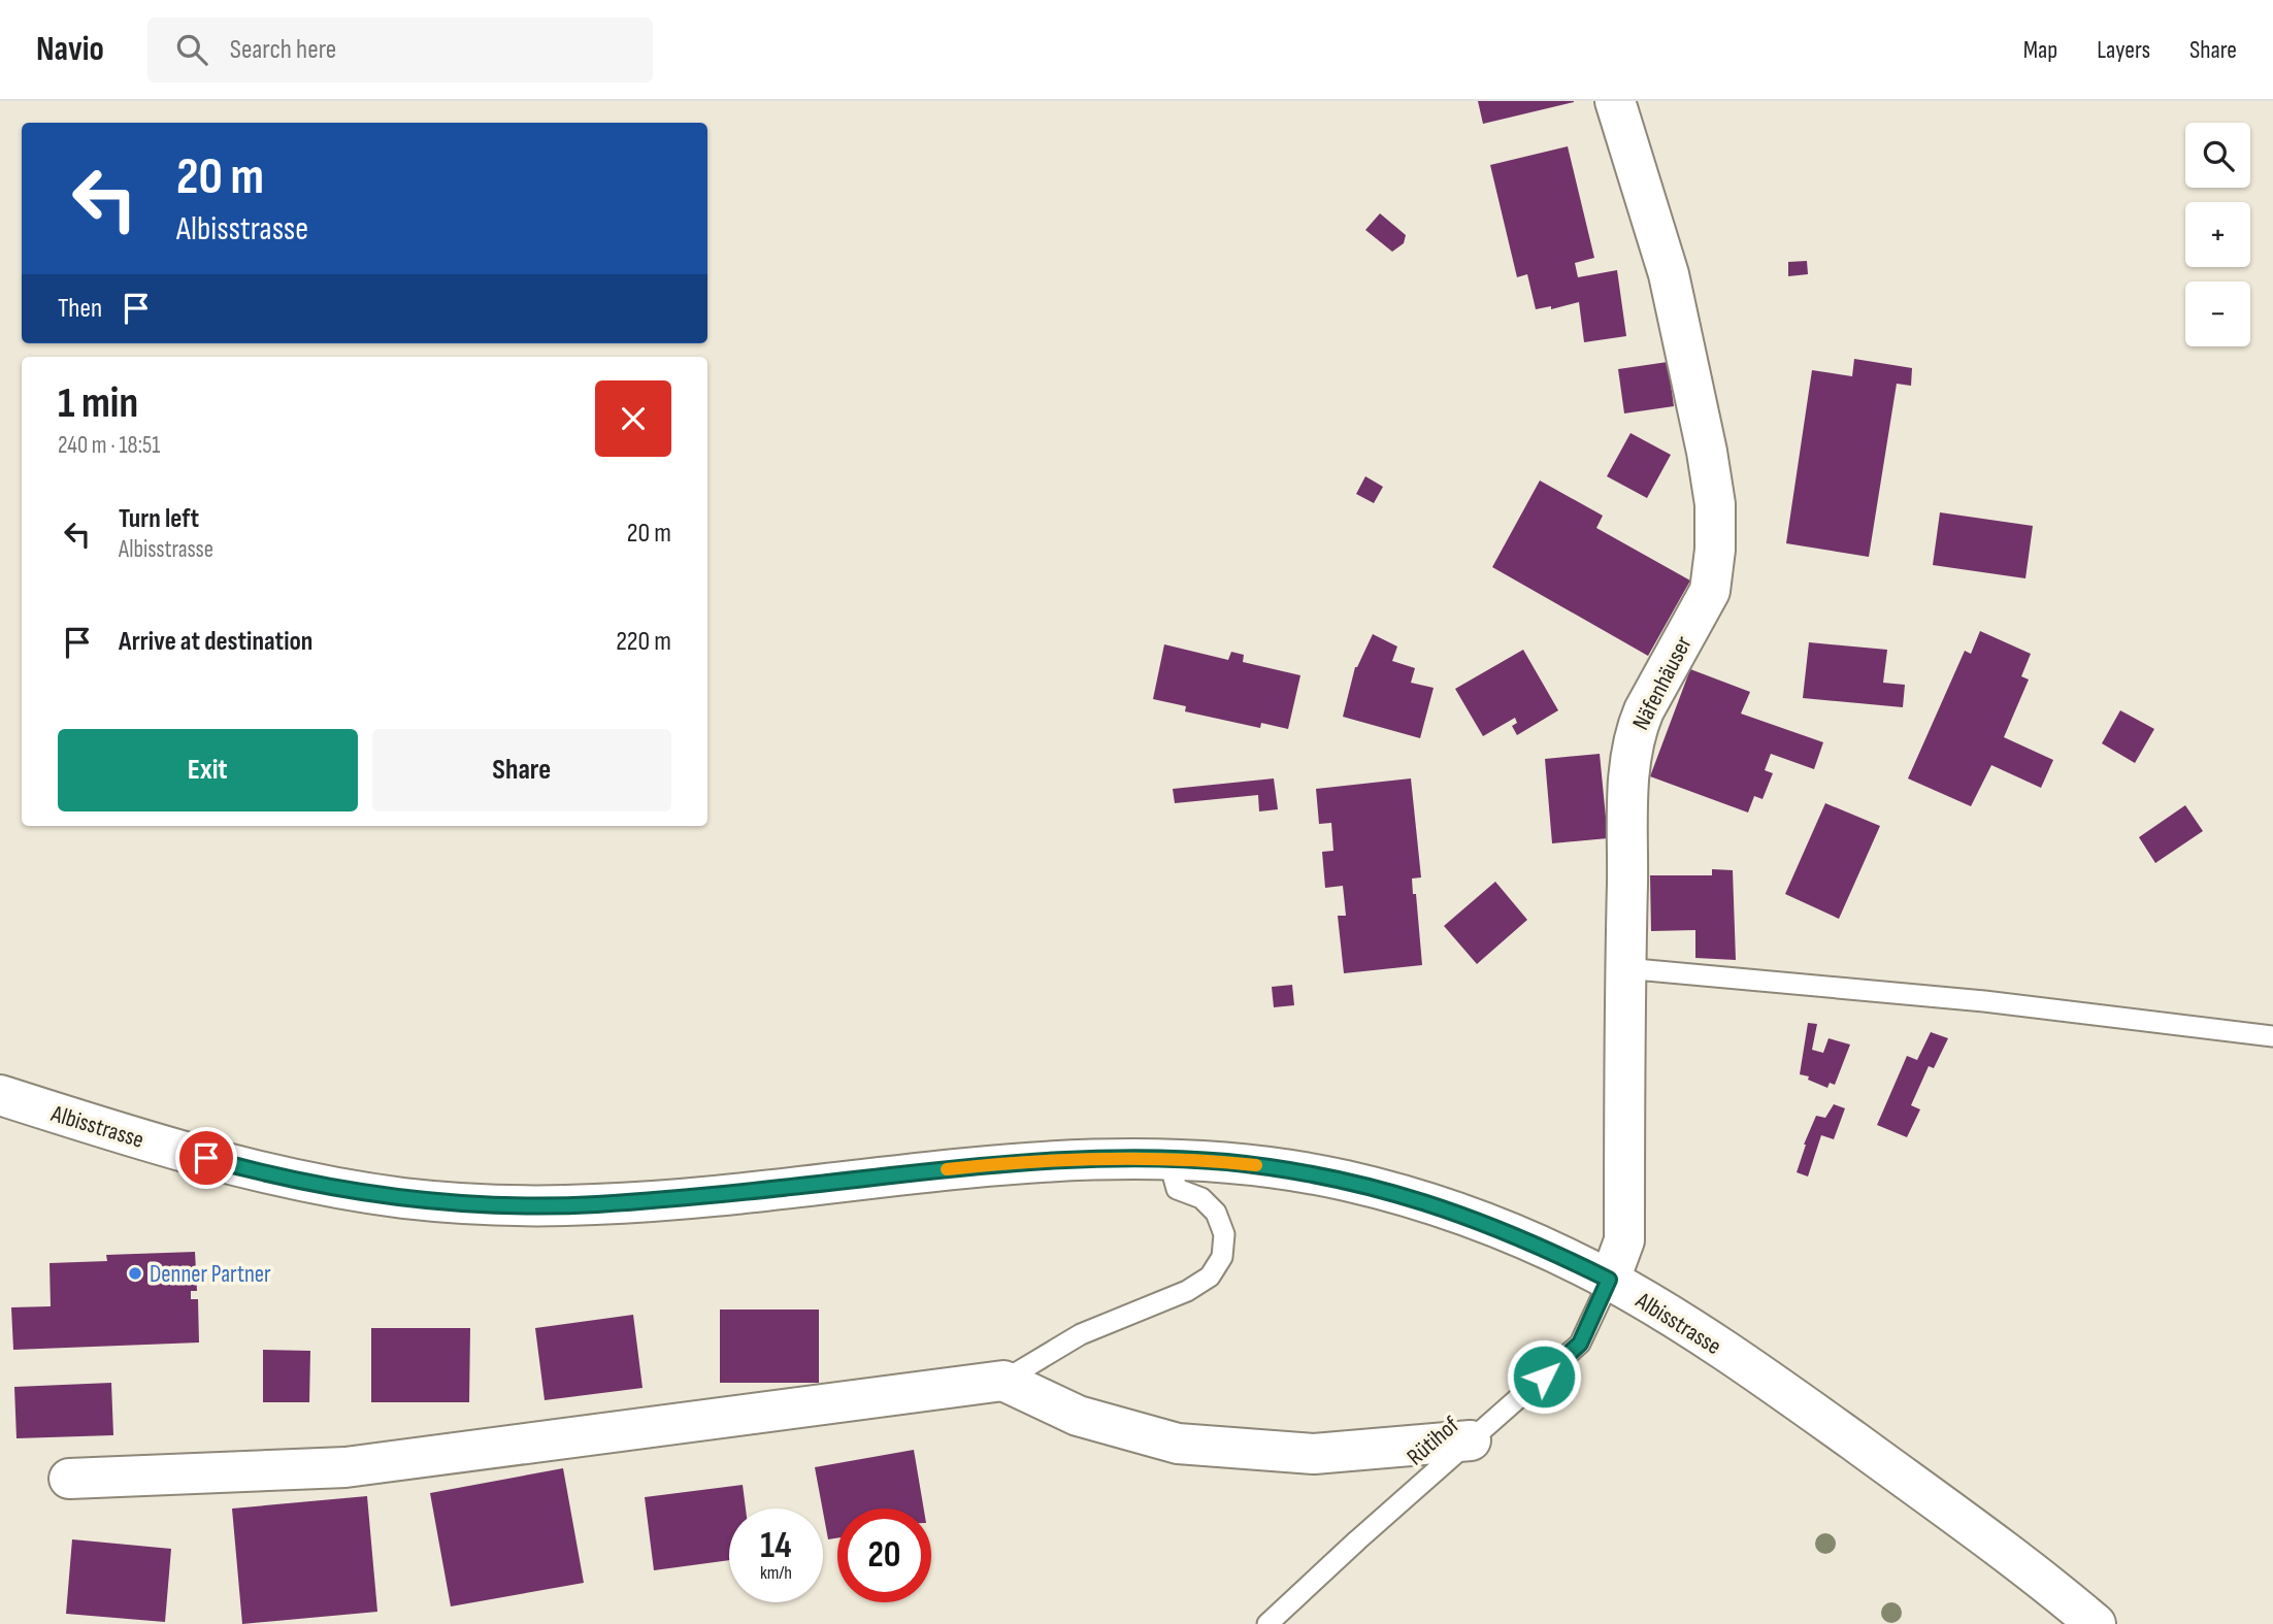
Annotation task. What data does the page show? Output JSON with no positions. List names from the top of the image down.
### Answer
{
  "streets": {
    "street": ["Näfenhäuser", "Albisstrasse"],
    "lane": ["Rütihof"]
  },
  "crossings": [
    ["Näfenhäuser", "Albisstrasse"],
    ["Näfenhäuser", "Rütihof"],
    ["Albisstrasse", "Rütihof"]
  ],
  "places": ["Denner Partner"],
  "page": {
    "header": "Navio",
    "search": "Search here",
    "nav": ["Map", "Layers", "Share"],
    "map_buttons": ["+", "−"],
    "turn": ["20 m", "Albisstrasse"],
    "then": "Then",
    "heading": ["1 min", "240 m · 18:51"],
    "list": [
      {
        "name": "Turn left",
        "note": "Albisstrasse",
        "value": "20 m"
      },
      {
        "name": "Arrive at destination",
        "value": "220 m"
      }
    ],
    "buttons": ["Exit", "Share"],
    "speed": "14 km/h",
    "limit": "20"
  }
}
